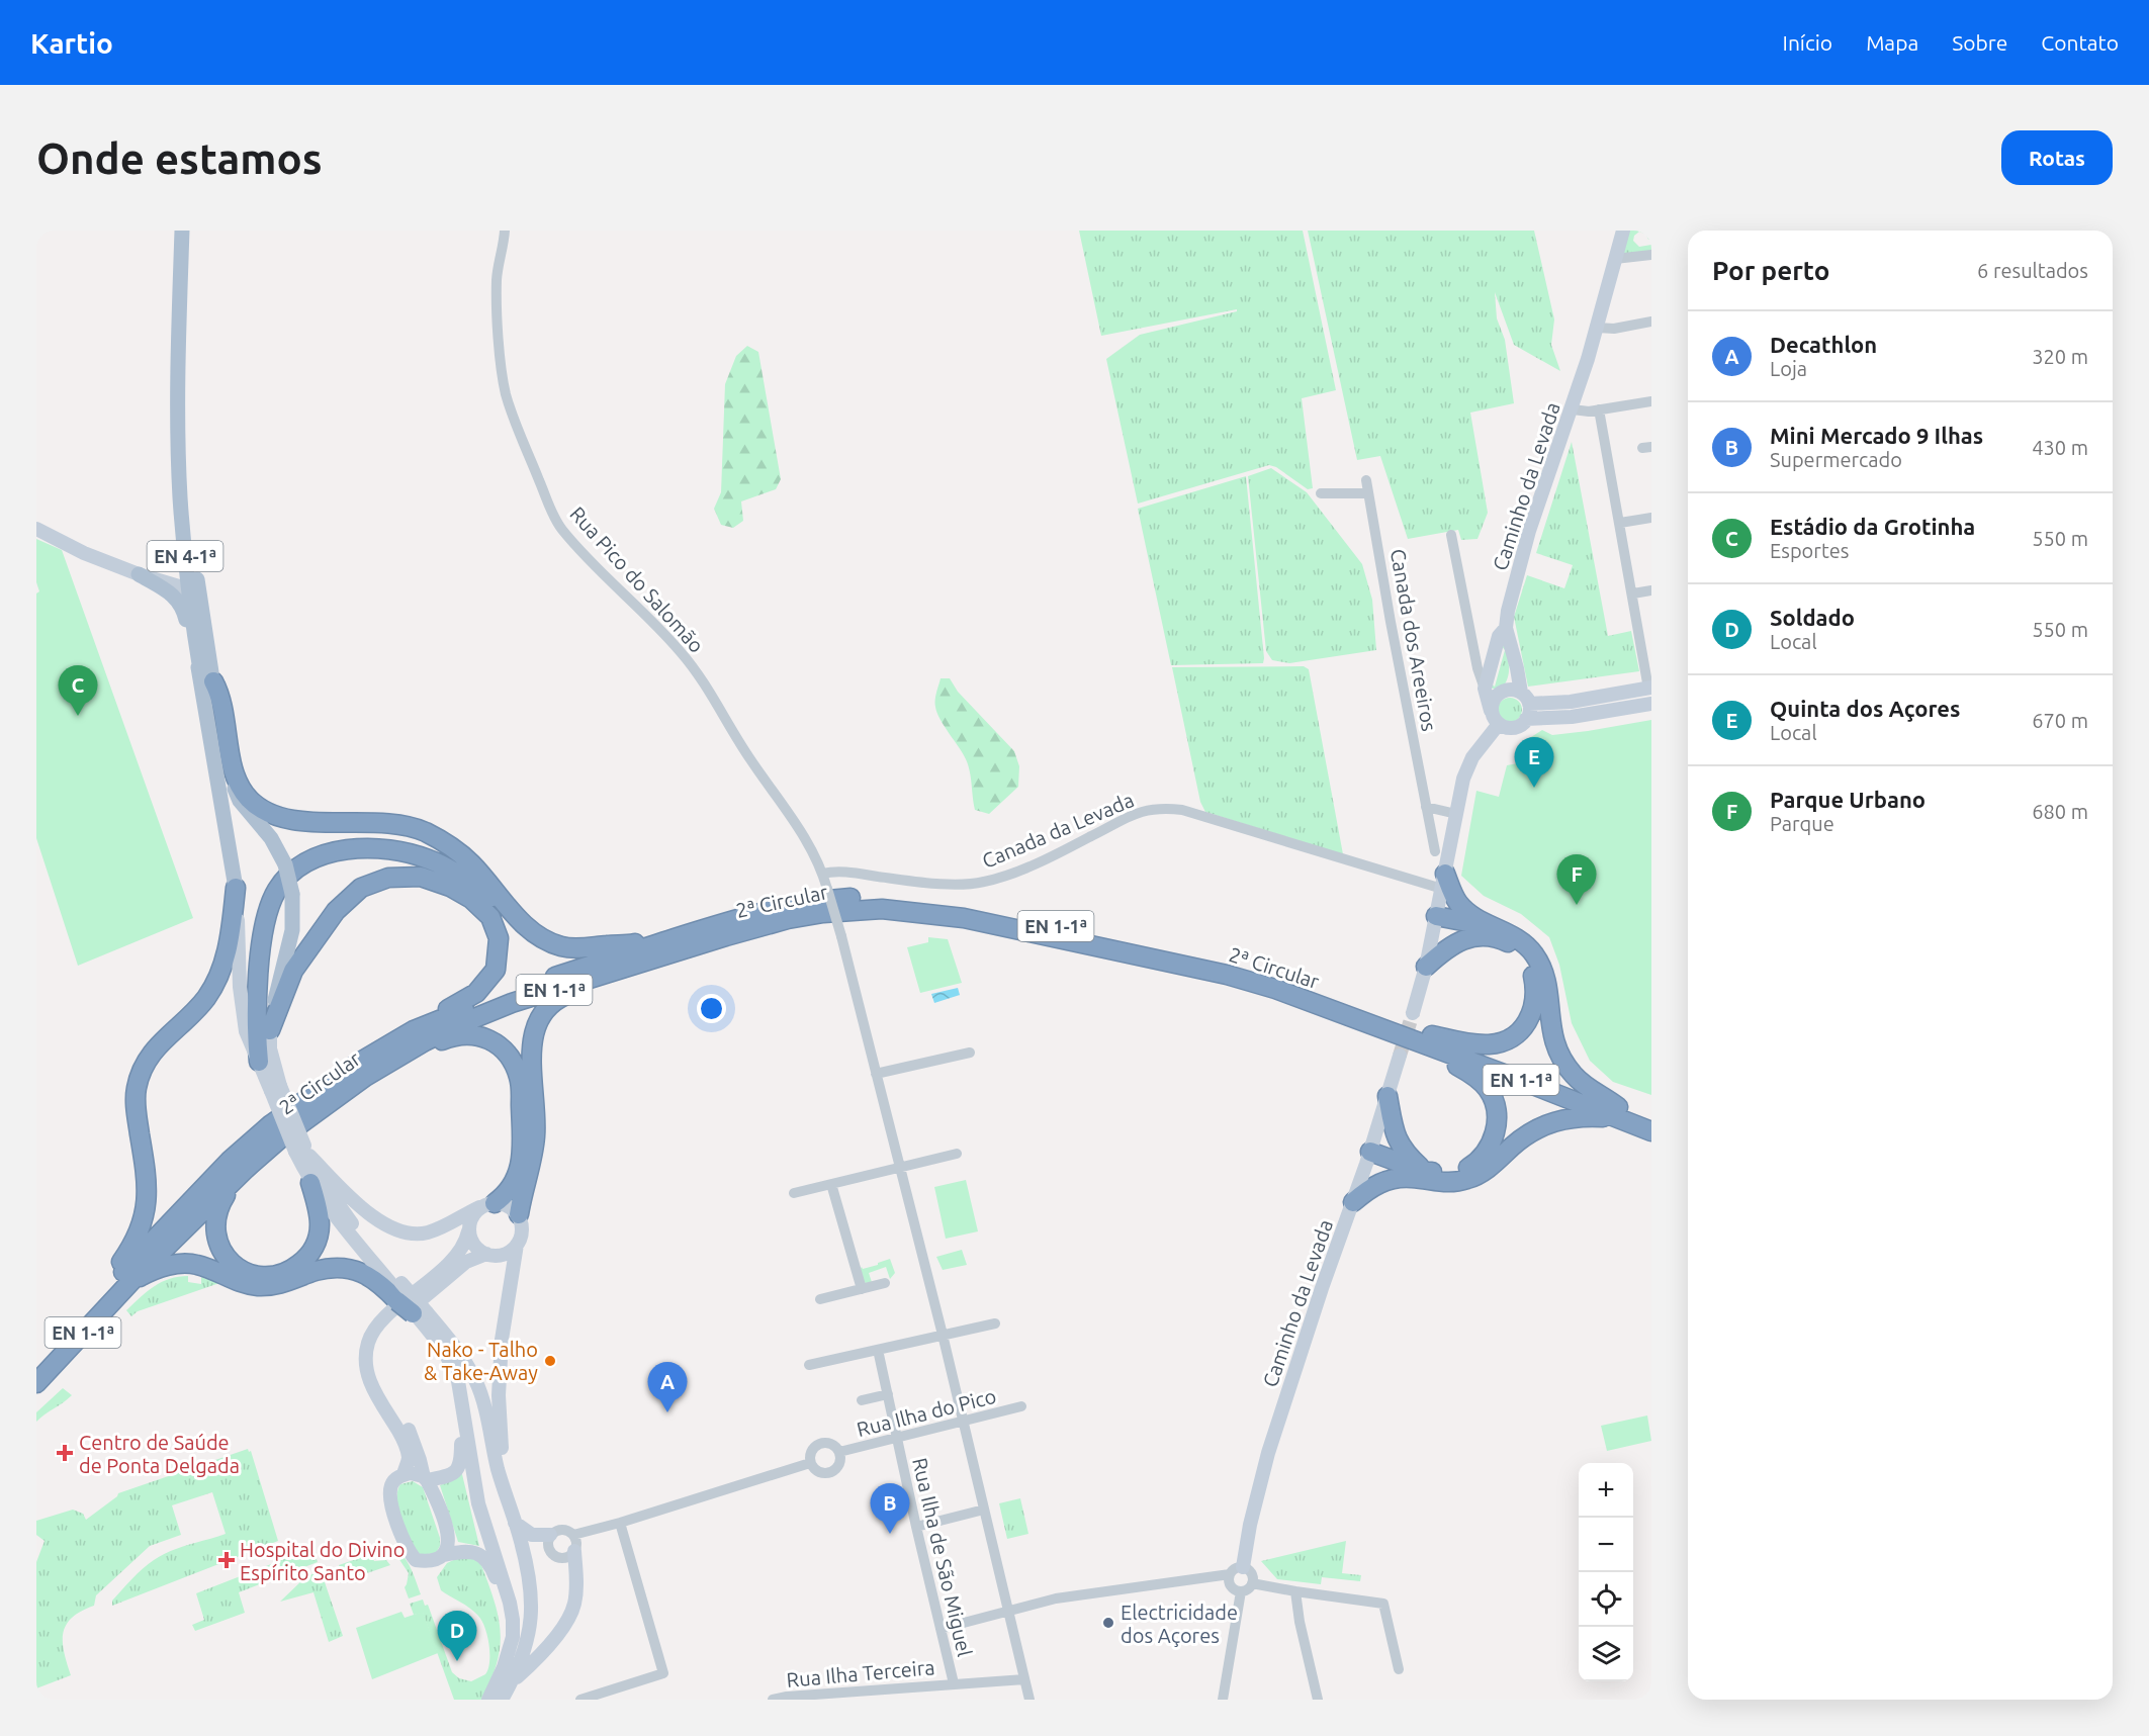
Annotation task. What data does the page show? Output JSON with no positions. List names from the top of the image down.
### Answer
{
  "streets": {
    "highway": ["2ª Circular", "EN 1-1ª"],
    "main road": ["EN 4-1ª"],
    "street": [
      "Caminho da Levada",
      "Rua Pico do Salomão",
      "Canada dos Areeiros",
      "Canada da Levada",
      "Rua Ilha do Pico",
      "Rua Ilha de São Miguel",
      "Rua Ilha Terceira"
    ]
  },
  "crossings": [
    ["Rua Pico do Salomão", "Canada da Levada"],
    ["Rua Pico do Salomão", "Rua Ilha do Pico"],
    ["Rua Pico do Salomão", "Rua Ilha Terceira"],
    ["Rua Ilha do Pico", "Rua Ilha de São Miguel"],
    ["Rua Ilha de São Miguel", "Rua Ilha Terceira"]
  ],
  "places": {
    "other": ["Nako - Talho & Take-Away", "Electricidade dos Açores"],
    "health": ["Centro de Saúde de Ponta Delgada", "Hospital do Divino Espírito Santo"]
  },
  "page": {
    "header": "Kartio",
    "nav": [
      "Início",
      "Mapa",
      "Sobre",
      "Contato"
    ],
    "buttons": "Rotas",
    "title": "Onde estamos",
    "heading": ["Por perto", "6 resultados"],
    "list": [
      {
        "mark": "A",
        "name": "Decathlon",
        "note": "Loja",
        "value": "320 m"
      },
      {
        "mark": "B",
        "name": "Mini Mercado 9 Ilhas",
        "note": "Supermercado",
        "value": "430 m"
      },
      {
        "mark": "C",
        "name": "Estádio da Grotinha",
        "note": "Esportes",
        "value": "550 m"
      },
      {
        "mark": "D",
        "name": "Soldado",
        "note": "Local",
        "value": "550 m"
      },
      {
        "mark": "E",
        "name": "Quinta dos Açores",
        "note": "Local",
        "value": "670 m"
      },
      {
        "mark": "F",
        "name": "Parque Urbano",
        "note": "Parque",
        "value": "680 m"
      }
    ],
    "pins": [
      "C",
      "E",
      "F",
      "A",
      "B",
      "D"
    ],
    "map_buttons": ["+", "−"]
  }
}
